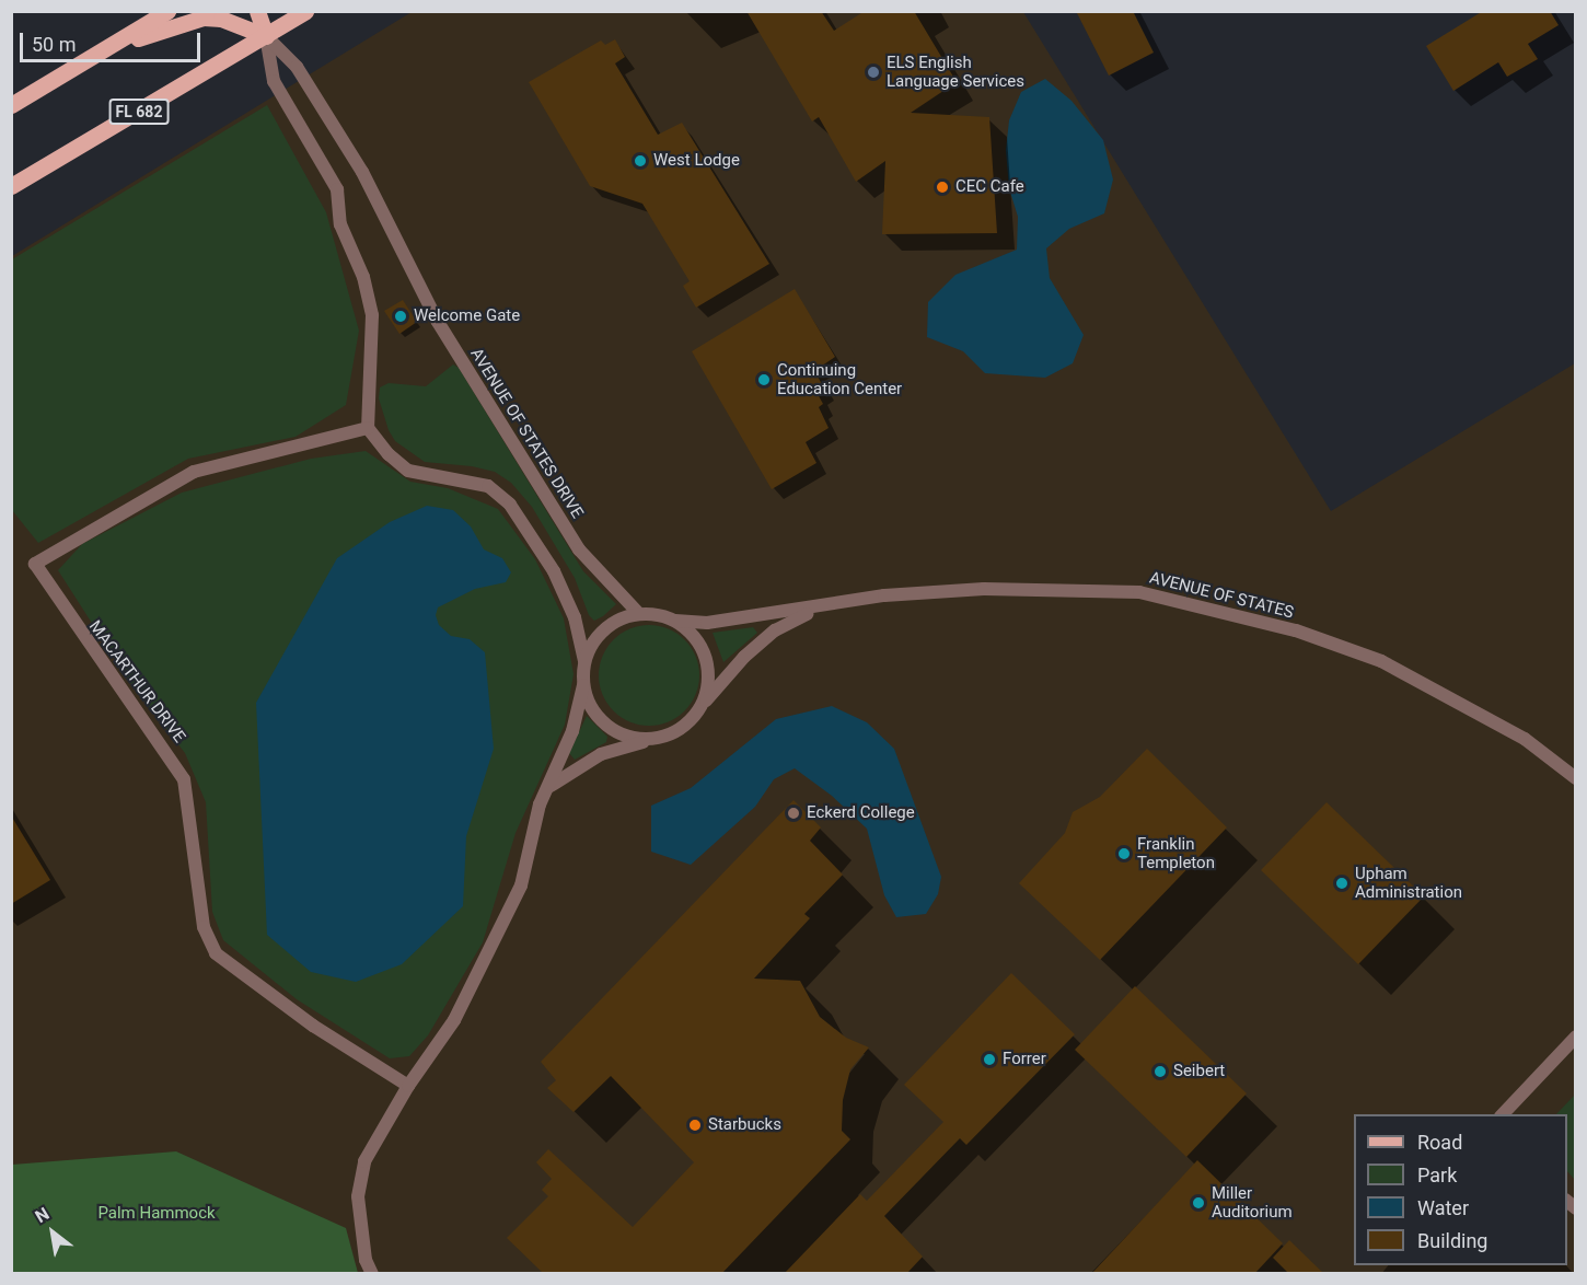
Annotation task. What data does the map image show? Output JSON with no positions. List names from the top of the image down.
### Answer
{
  "streets": {
    "main road": ["FL 682"],
    "street": ["AVENUE OF STATES DRIVE", "AVENUE OF STATES", "MACARTHUR DRIVE"]
  },
  "crossings": [
    ["FL 682", "AVENUE OF STATES DRIVE"],
    ["AVENUE OF STATES DRIVE", "AVENUE OF STATES"]
  ],
  "parks": ["Palm Hammock"],
  "places": [
    "ELS English Language Services",
    "West Lodge",
    "CEC Cafe",
    "Welcome Gate",
    "Continuing Education Center",
    "Eckerd College",
    "Franklin Templeton",
    "Upham Administration",
    "Forrer",
    "Seibert",
    "Starbucks",
    "Miller Auditorium"
  ],
  "legend": [
    "Road",
    "Park",
    "Water",
    "Building"
  ],
  "scale_bar": "50 m",
  "north": "top left"
}
